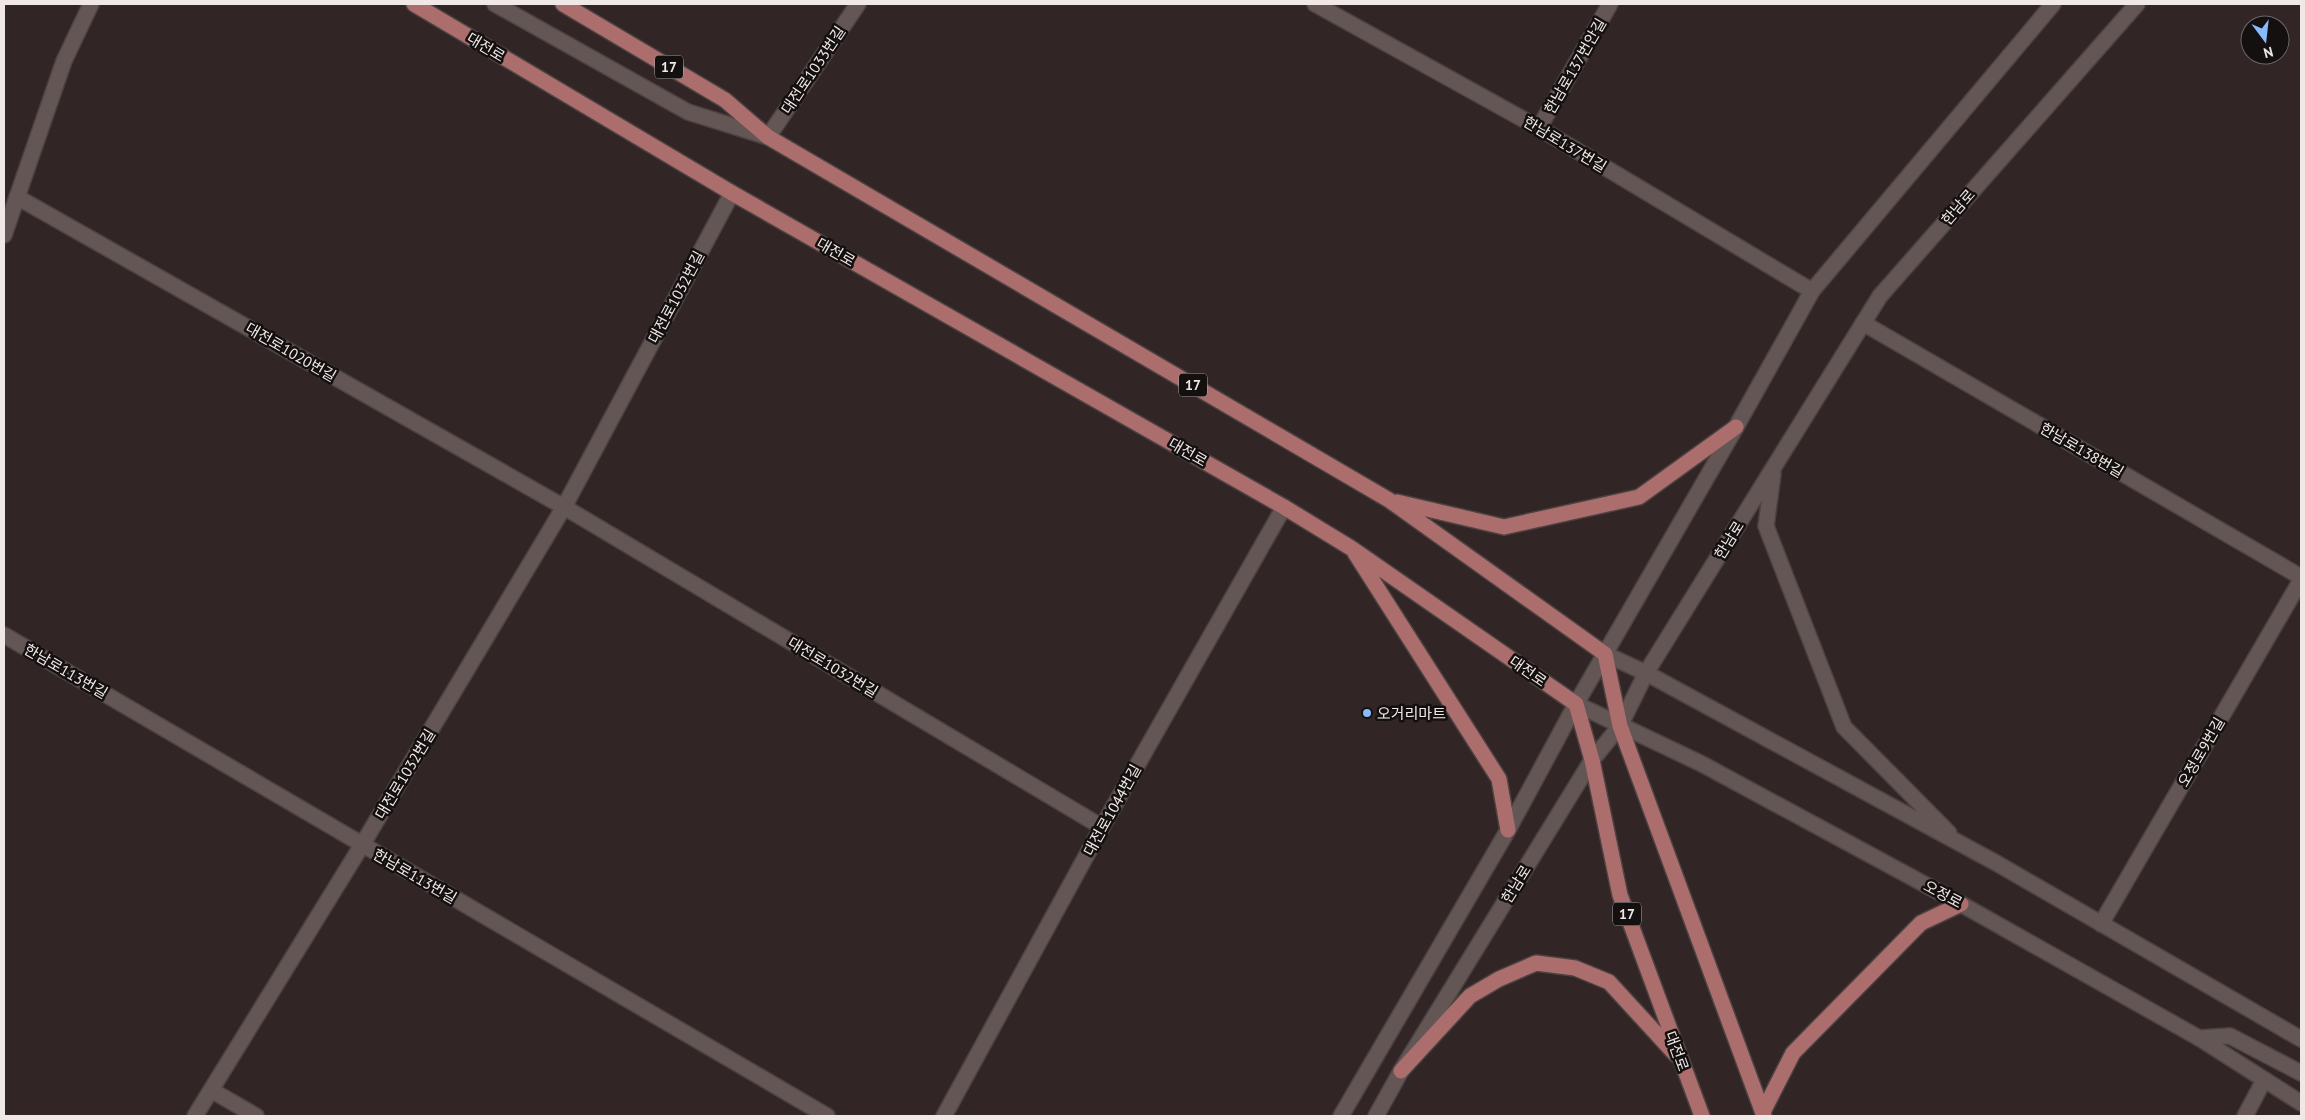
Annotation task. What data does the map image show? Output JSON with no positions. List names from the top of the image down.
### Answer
{
  "streets": {
    "main road": ["대전로", "17"],
    "street": [
      "한남로137번안길",
      "대전로1033번길",
      "한남로137번길",
      "한남로",
      "대전로1032번길",
      "대전로1020번길",
      "한남로138번길",
      "한남로113번길",
      "오정로9번길",
      "대전로1044번길",
      "오정로"
    ]
  },
  "crossings": [
    ["대전로", "한남로"],
    ["대전로", "대전로1032번길"],
    ["대전로", "대전로1044번길"],
    ["대전로", "오정로"],
    ["한남로137번안길", "한남로137번길"],
    ["17", "대전로1033번길"],
    ["한남로", "한남로138번길"],
    ["한남로", "오정로"],
    ["대전로1032번길", "대전로1020번길"],
    ["대전로1032번길", "한남로113번길"],
    ["대전로1032번길", "대전로1044번길"],
    ["한남로138번길", "오정로9번길"]
  ],
  "places": ["오거리마트"],
  "north": "bottom"
}
